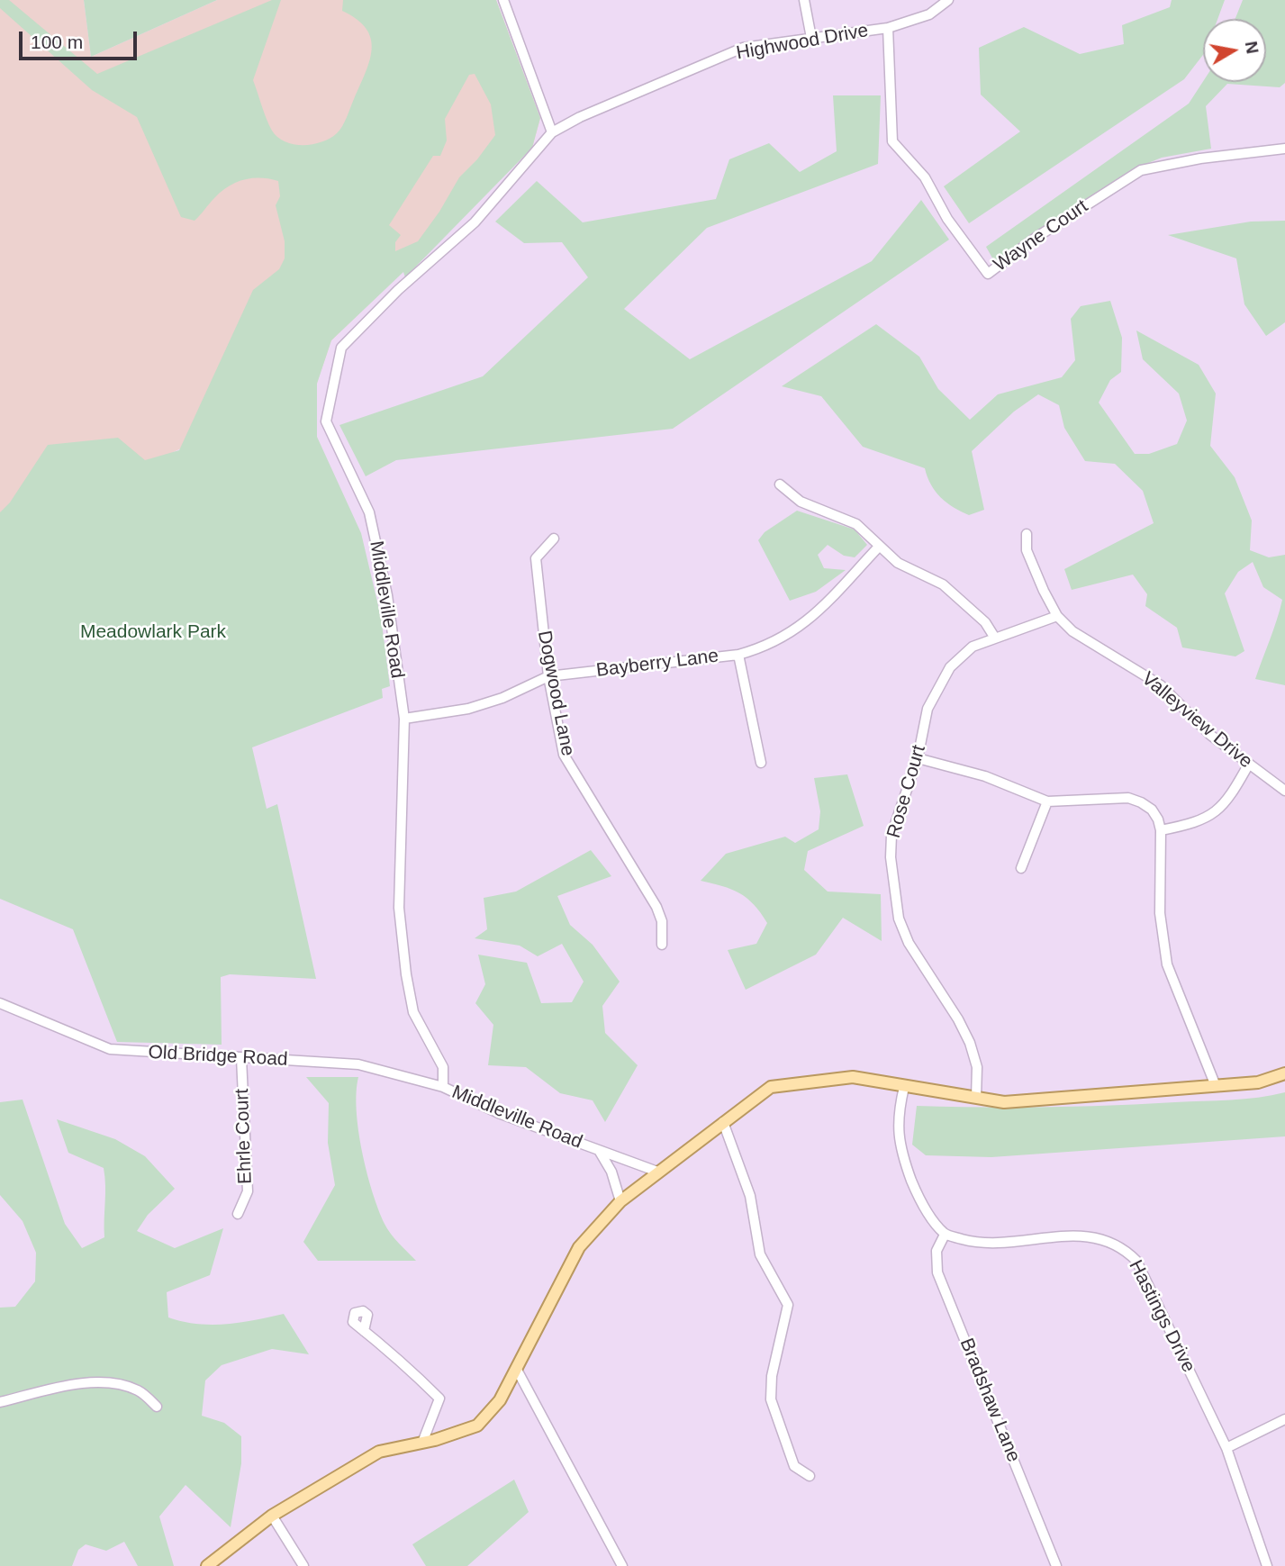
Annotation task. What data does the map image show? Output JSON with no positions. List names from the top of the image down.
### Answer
{
  "streets": {
    "street": [
      "Highwood Drive",
      "Wayne Court",
      "Middleville Road",
      "Bayberry Lane",
      "Dogwood Lane",
      "Valleyview Drive",
      "Rose Court",
      "Old Bridge Road",
      "Ehrle Court",
      "Hastings Drive",
      "Bradshaw Lane"
    ]
  },
  "crossings": [
    ["Highwood Drive", "Wayne Court"],
    ["Highwood Drive", "Middleville Road"],
    ["Middleville Road", "Bayberry Lane"],
    ["Middleville Road", "Old Bridge Road"],
    ["Bayberry Lane", "Dogwood Lane"],
    ["Valleyview Drive", "Rose Court"],
    ["Old Bridge Road", "Ehrle Court"],
    ["Hastings Drive", "Bradshaw Lane"]
  ],
  "parks": ["Meadowlark Park"],
  "scale_bar": "100 m",
  "north": "right"
}
